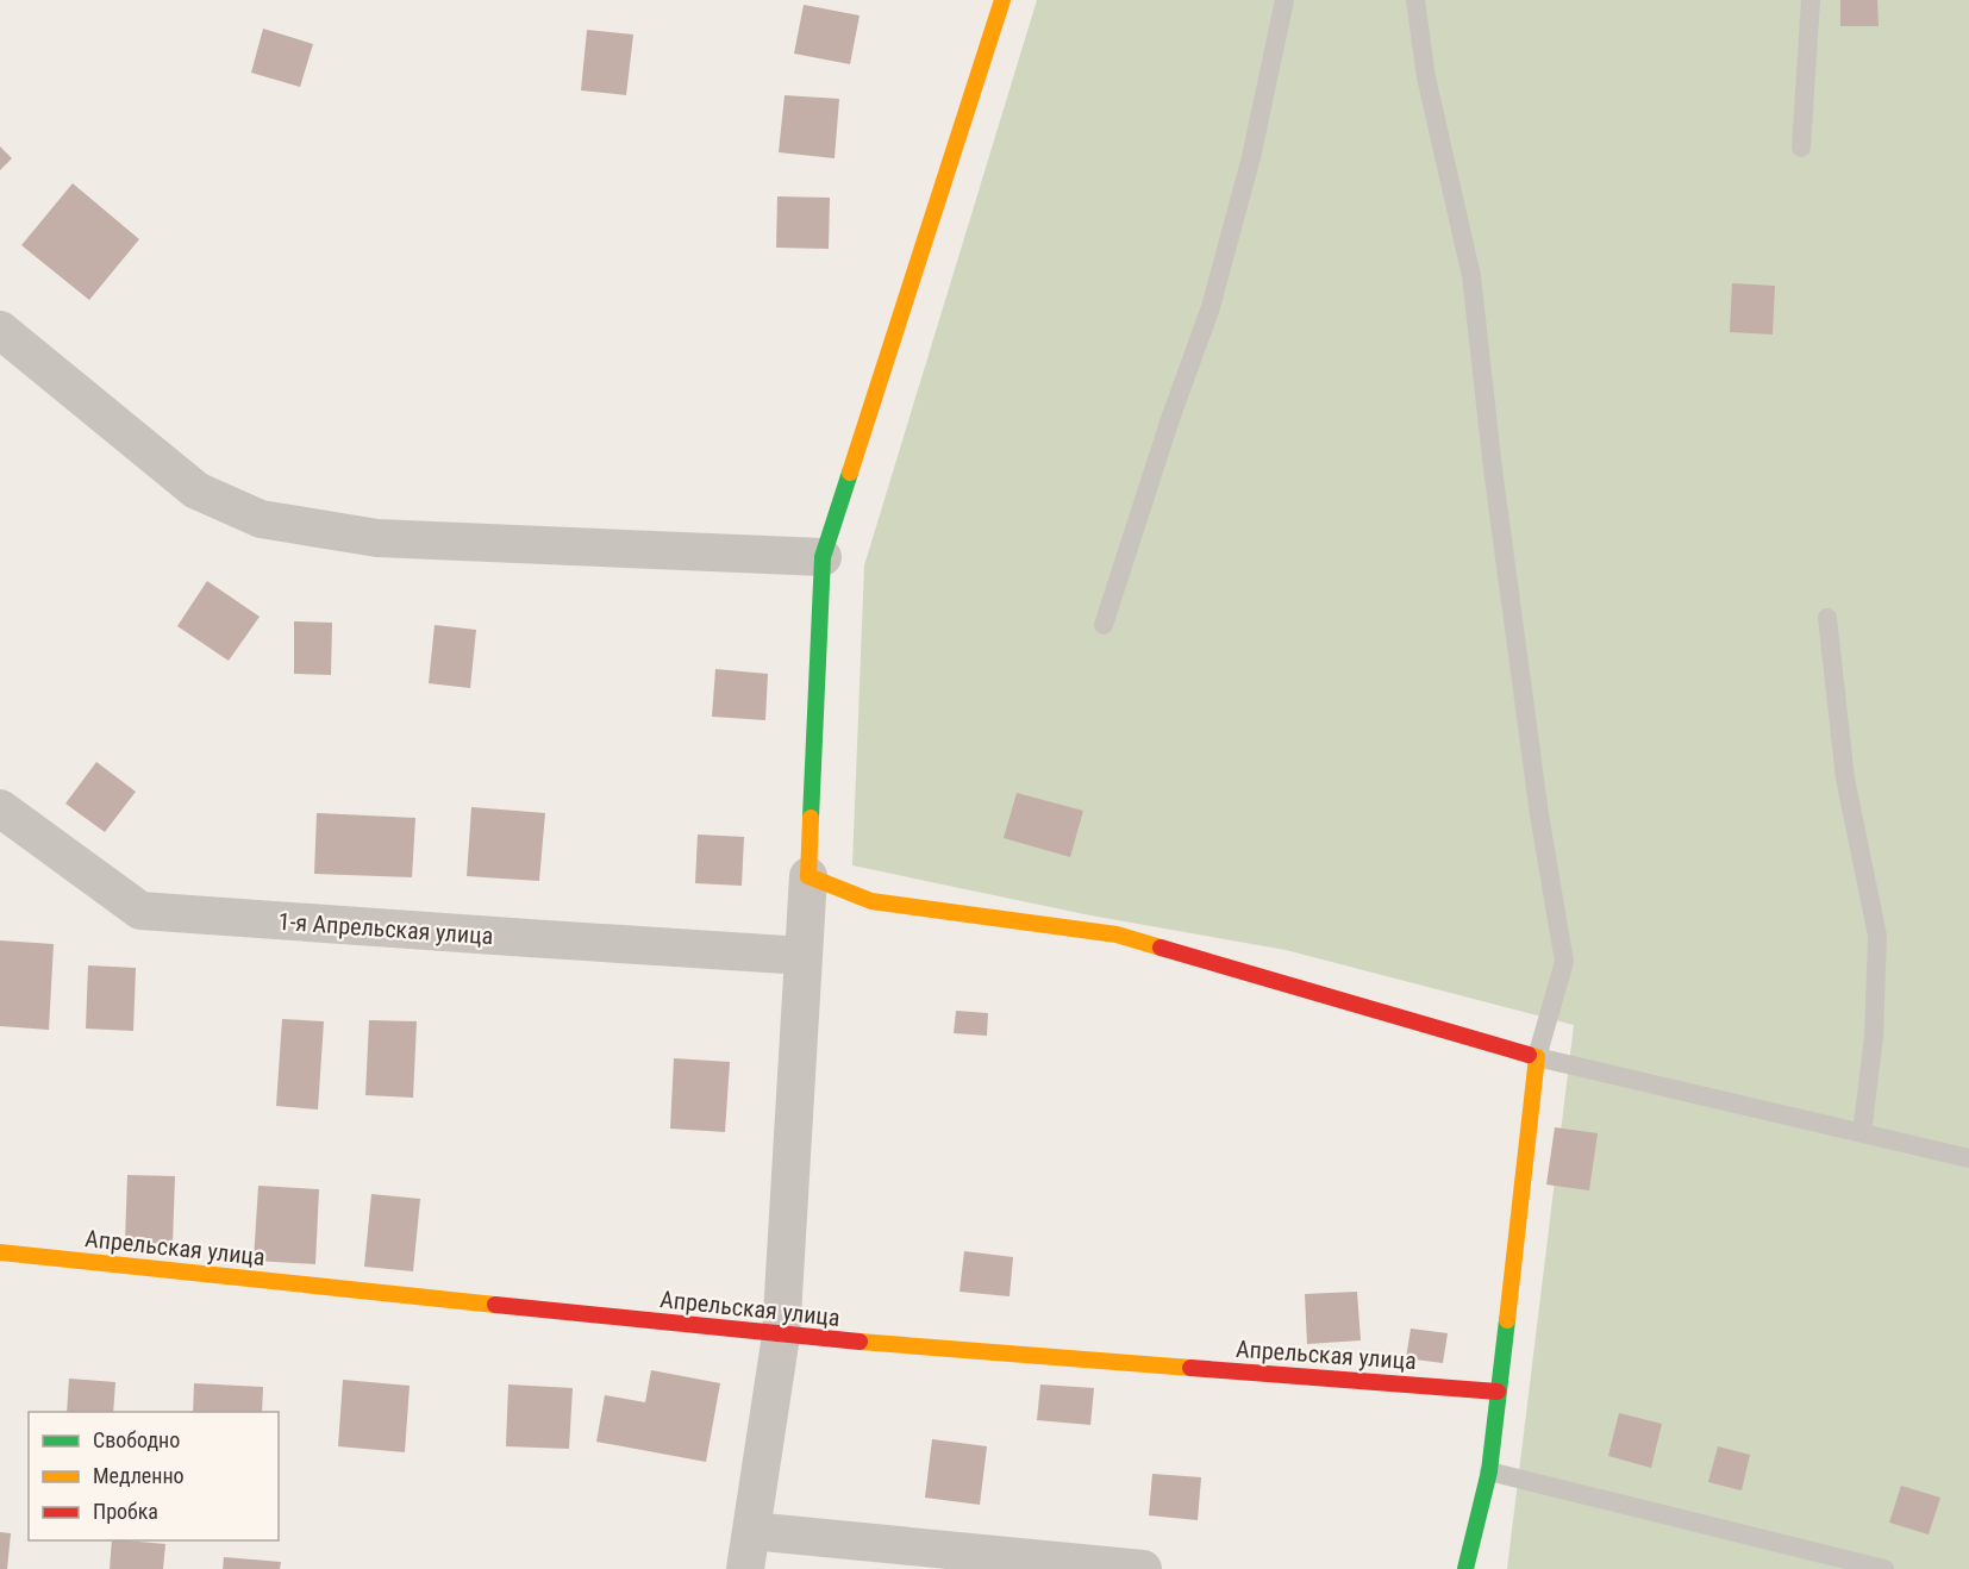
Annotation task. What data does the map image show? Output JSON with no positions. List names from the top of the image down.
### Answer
{
  "streets": {
    "street": ["1-я Апрельская улица", "Апрельская улица"]
  },
  "legend": ["Свободно", "Медленно", "Пробка"]
}
